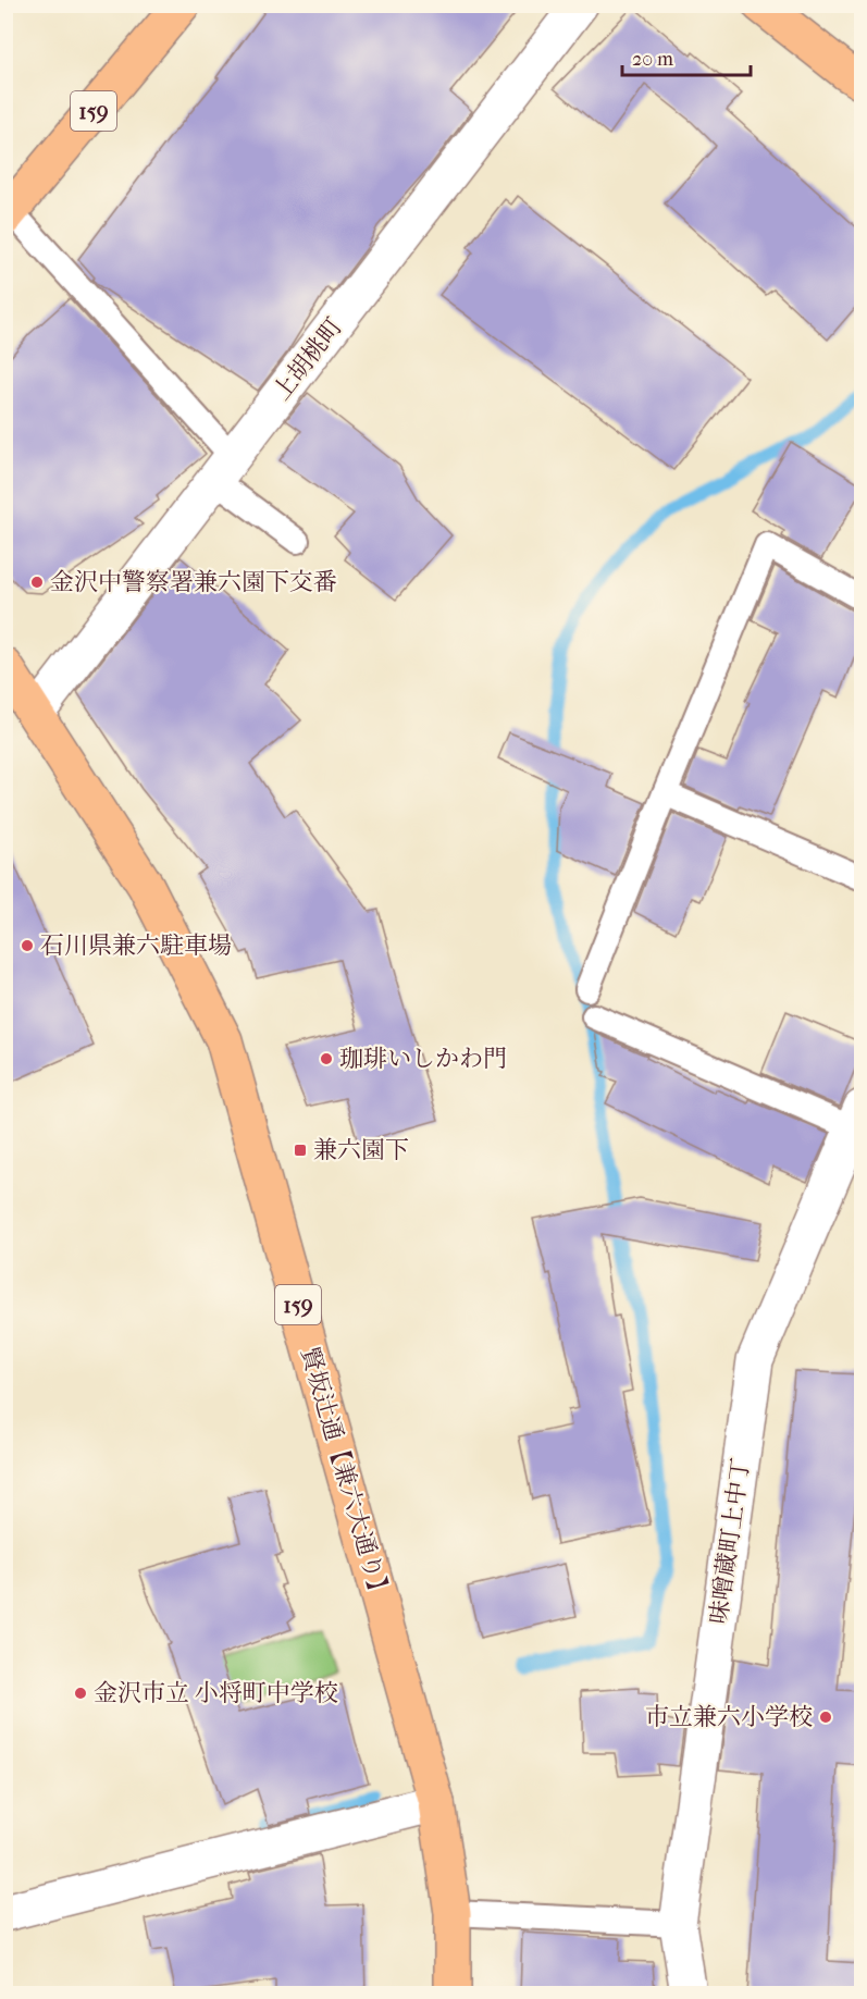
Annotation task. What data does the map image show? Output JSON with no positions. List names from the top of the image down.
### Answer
{
  "streets": {
    "highway": ["159", "賢坂辻通【兼六大通り】"],
    "street": ["上胡桃町", "味噌蔵町上中丁"]
  },
  "crossings": [
    ["上胡桃町", "賢坂辻通【兼六大通り】"]
  ],
  "places": {
    "other": [
      "金沢中警察署兼六園下交番",
      "石川県兼六駐車場",
      "珈琲いしかわ門",
      "金沢市立 小将町中学校",
      "市立兼六小学校"
    ],
    "transit": ["兼六園下"]
  },
  "scale_bar": "20 m"
}
